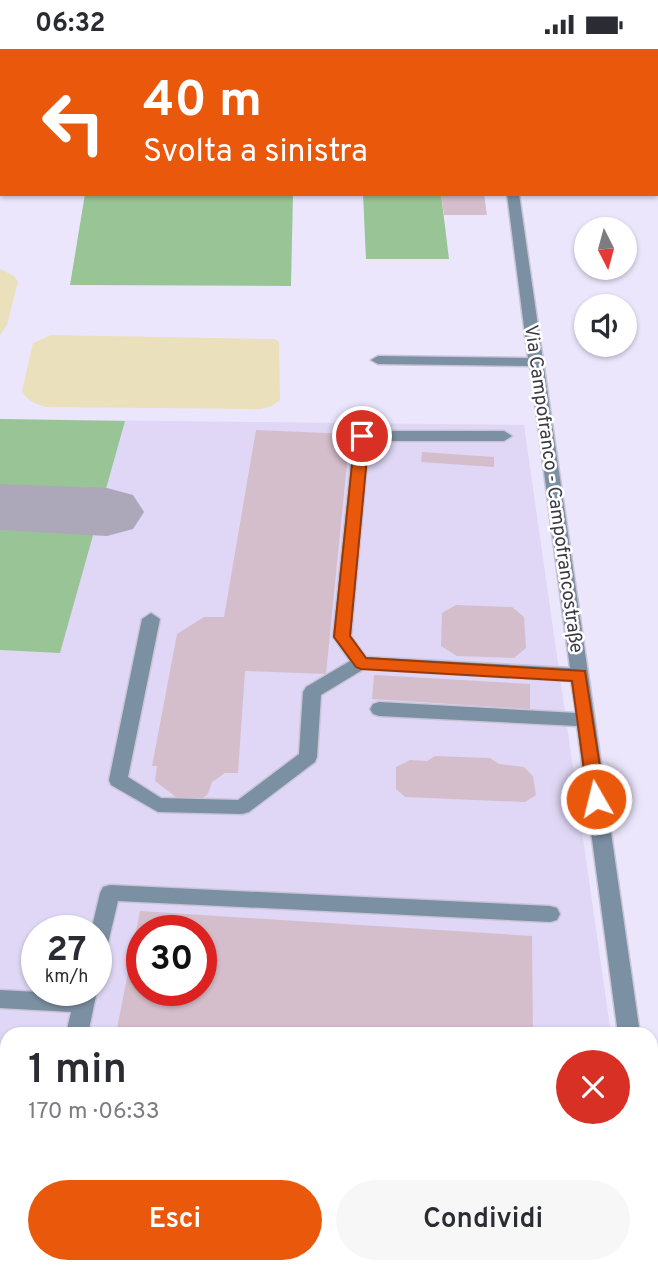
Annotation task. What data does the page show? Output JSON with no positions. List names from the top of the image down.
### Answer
{
  "streets": {
    "street": ["Via Campofranco - Campofrancostraße"]
  },
  "north": "bottom",
  "page": {
    "status": "06:32",
    "turn": ["40 m", "Svolta a sinistra"],
    "speed": "27 km/h",
    "limit": "30",
    "heading": ["1 min", "170 m · 06:33"],
    "buttons": ["Esci", "Condividi"]
  }
}
